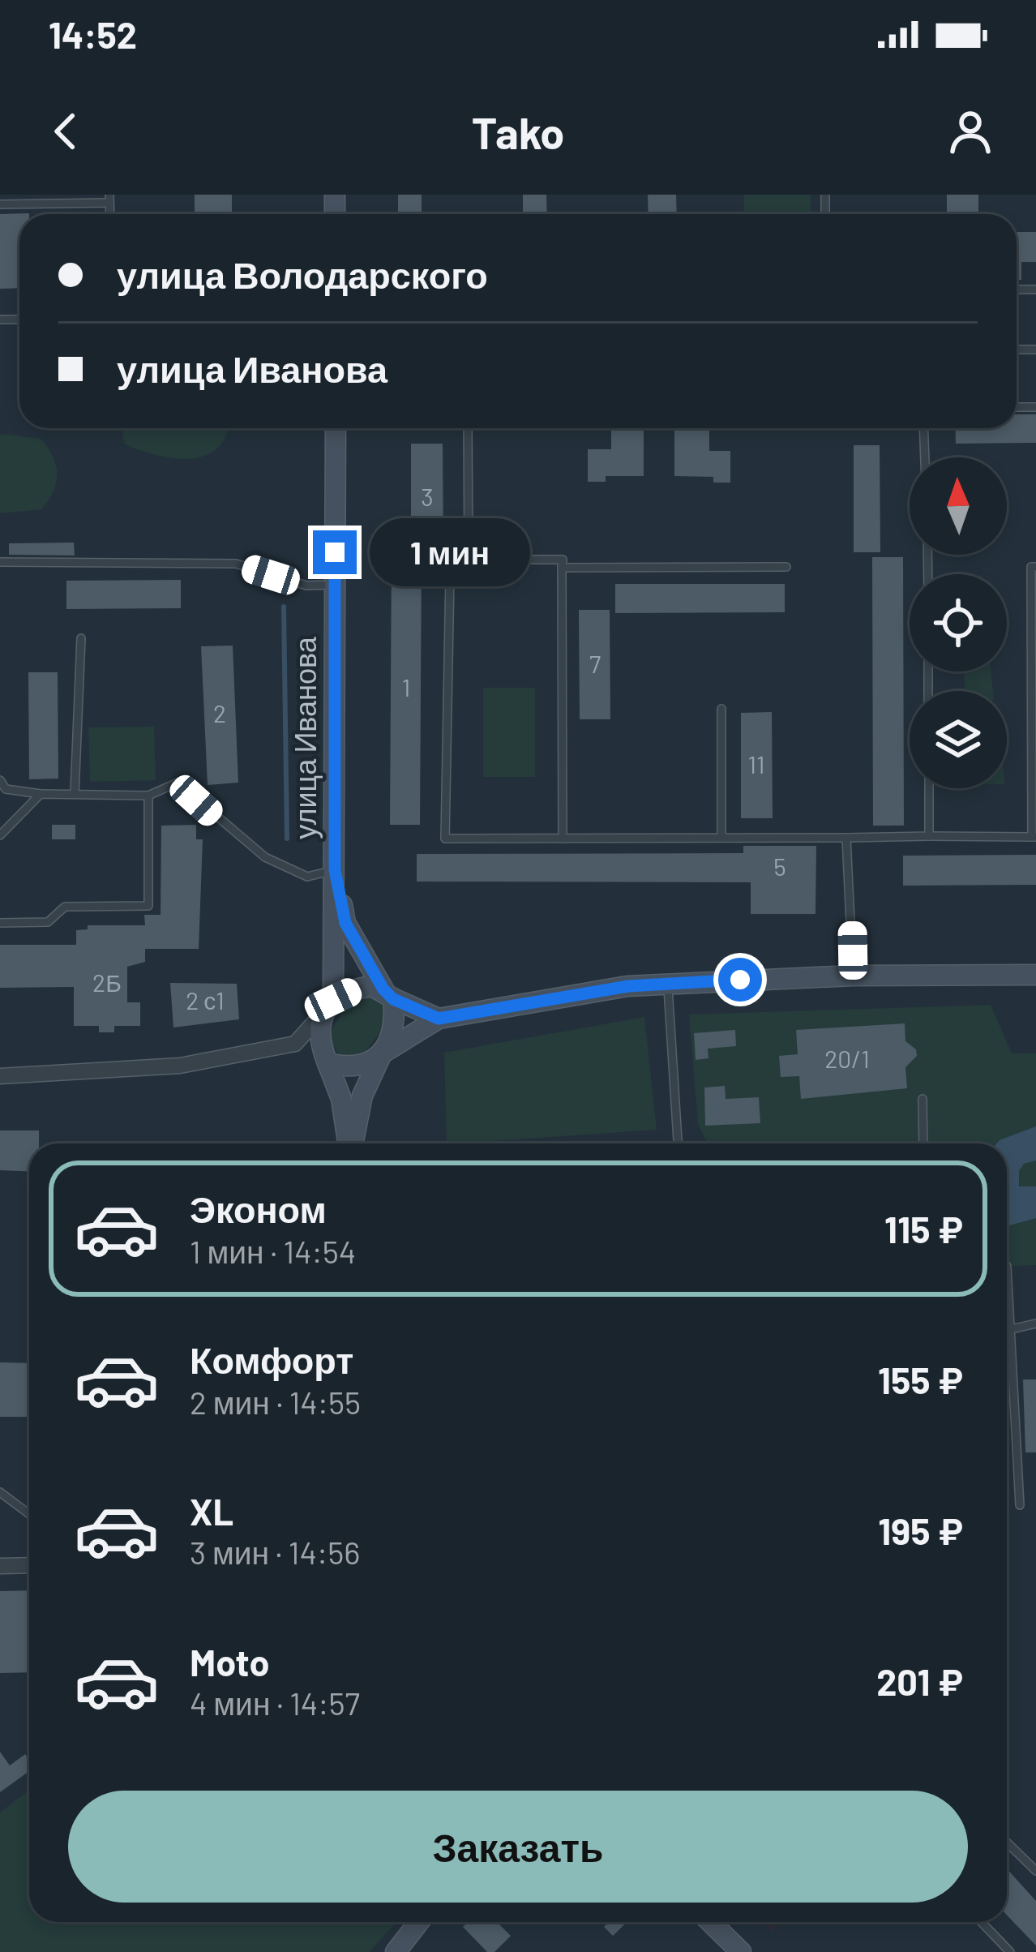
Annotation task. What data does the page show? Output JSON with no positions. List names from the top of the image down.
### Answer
{
  "streets": {
    "street": ["улица Иванова"]
  },
  "house_numbers": [
    "3",
    "7",
    "1",
    "2",
    "11",
    "5",
    "2Б",
    "2 с1",
    "20/1"
  ],
  "north": "top",
  "page": {
    "status": "14:52",
    "header": "Tako",
    "banner": ["улица Володарского", "улица Иванова"],
    "bubble": "1 мин",
    "list": [
      {
        "name": "Эконом",
        "note": "1 мин · 14:54",
        "value": "115 ₽"
      },
      {
        "name": "Комфорт",
        "note": "2 мин · 14:55",
        "value": "155 ₽"
      },
      {
        "name": "XL",
        "note": "3 мин · 14:56",
        "value": "195 ₽"
      },
      {
        "name": "Moto",
        "note": "4 мин · 14:57",
        "value": "201 ₽"
      }
    ],
    "buttons": "Заказать"
  }
}
